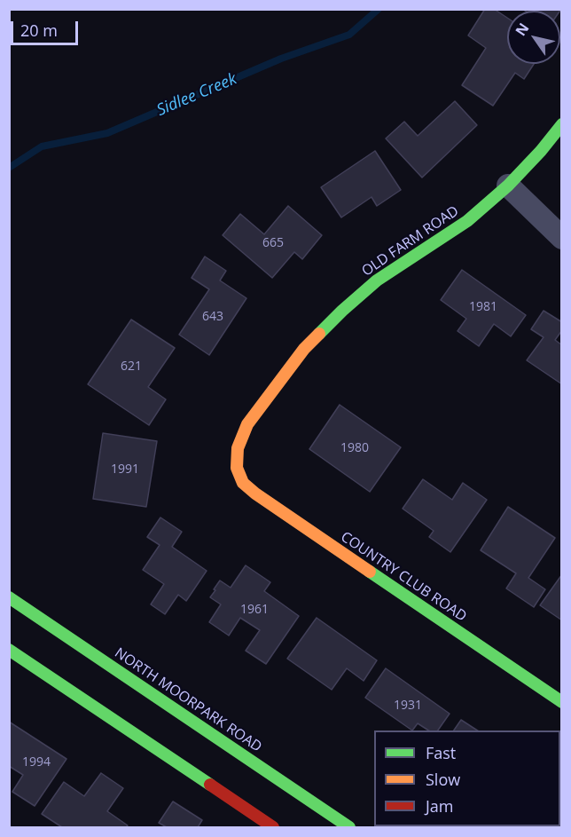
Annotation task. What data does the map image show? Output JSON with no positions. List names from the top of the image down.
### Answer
{
  "streets": {
    "street": ["OLD FARM ROAD", "COUNTRY CLUB ROAD", "NORTH MOORPARK ROAD"]
  },
  "crossings": [
    ["OLD FARM ROAD", "COUNTRY CLUB ROAD"]
  ],
  "water": ["Sidlee Creek"],
  "house_numbers": [
    "665",
    "1981",
    "643",
    "621",
    "1980",
    "1991",
    "1961",
    "1931",
    "1994"
  ],
  "legend": ["Fast", "Slow", "Jam"],
  "scale_bar": "20 m",
  "north": "top left"
}
